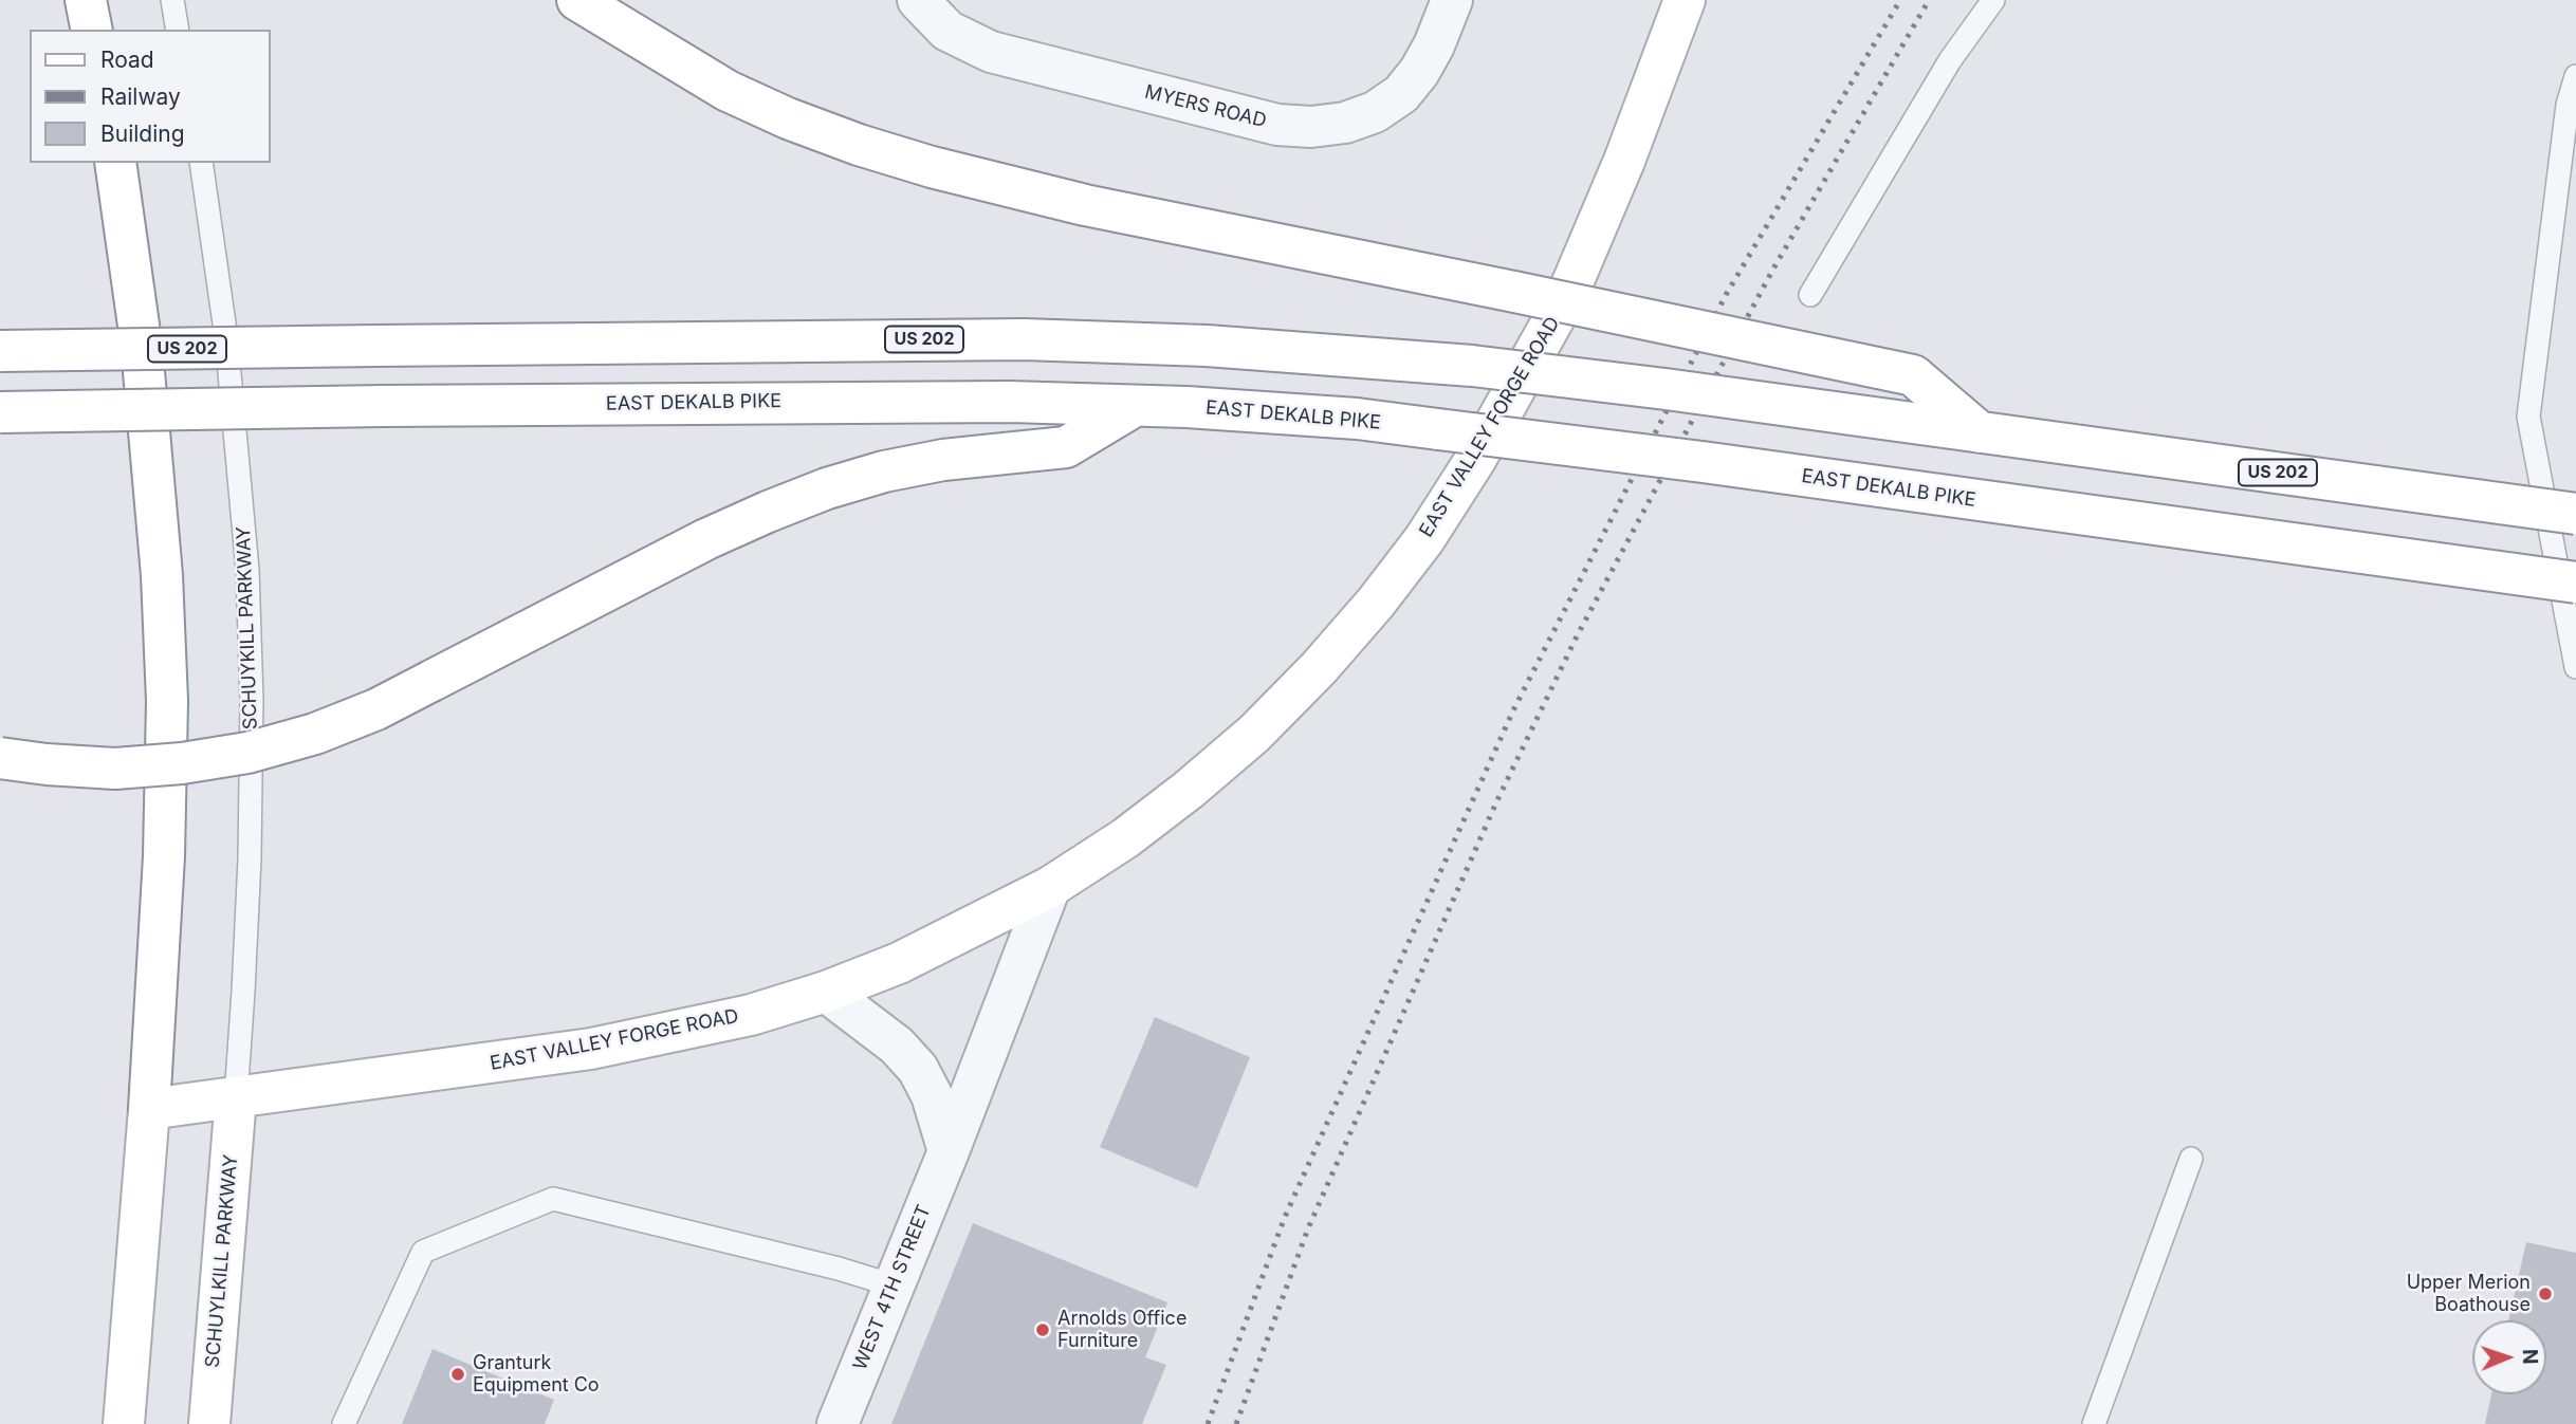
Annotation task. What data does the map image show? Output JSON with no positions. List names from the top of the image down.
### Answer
{
  "streets": {
    "main road": [
      "US 202",
      "EAST DEKALB PIKE",
      "EAST VALLEY FORGE ROAD",
      "SCHUYLKILL PARKWAY"
    ],
    "street": ["MYERS ROAD", "WEST 4TH STREET"],
    "lane": ["SCHUYKILL PARKWAY"]
  },
  "crossings": [
    ["EAST VALLEY FORGE ROAD", "SCHUYKILL PARKWAY"],
    ["EAST VALLEY FORGE ROAD", "SCHUYLKILL PARKWAY"],
    ["EAST VALLEY FORGE ROAD", "WEST 4TH STREET"],
    ["SCHUYKILL PARKWAY", "SCHUYLKILL PARKWAY"]
  ],
  "places": ["Upper Merion Boathouse", "Arnolds Office Furniture", "Granturk Equipment Co"],
  "legend": ["Road", "Railway", "Building"],
  "north": "right"
}
